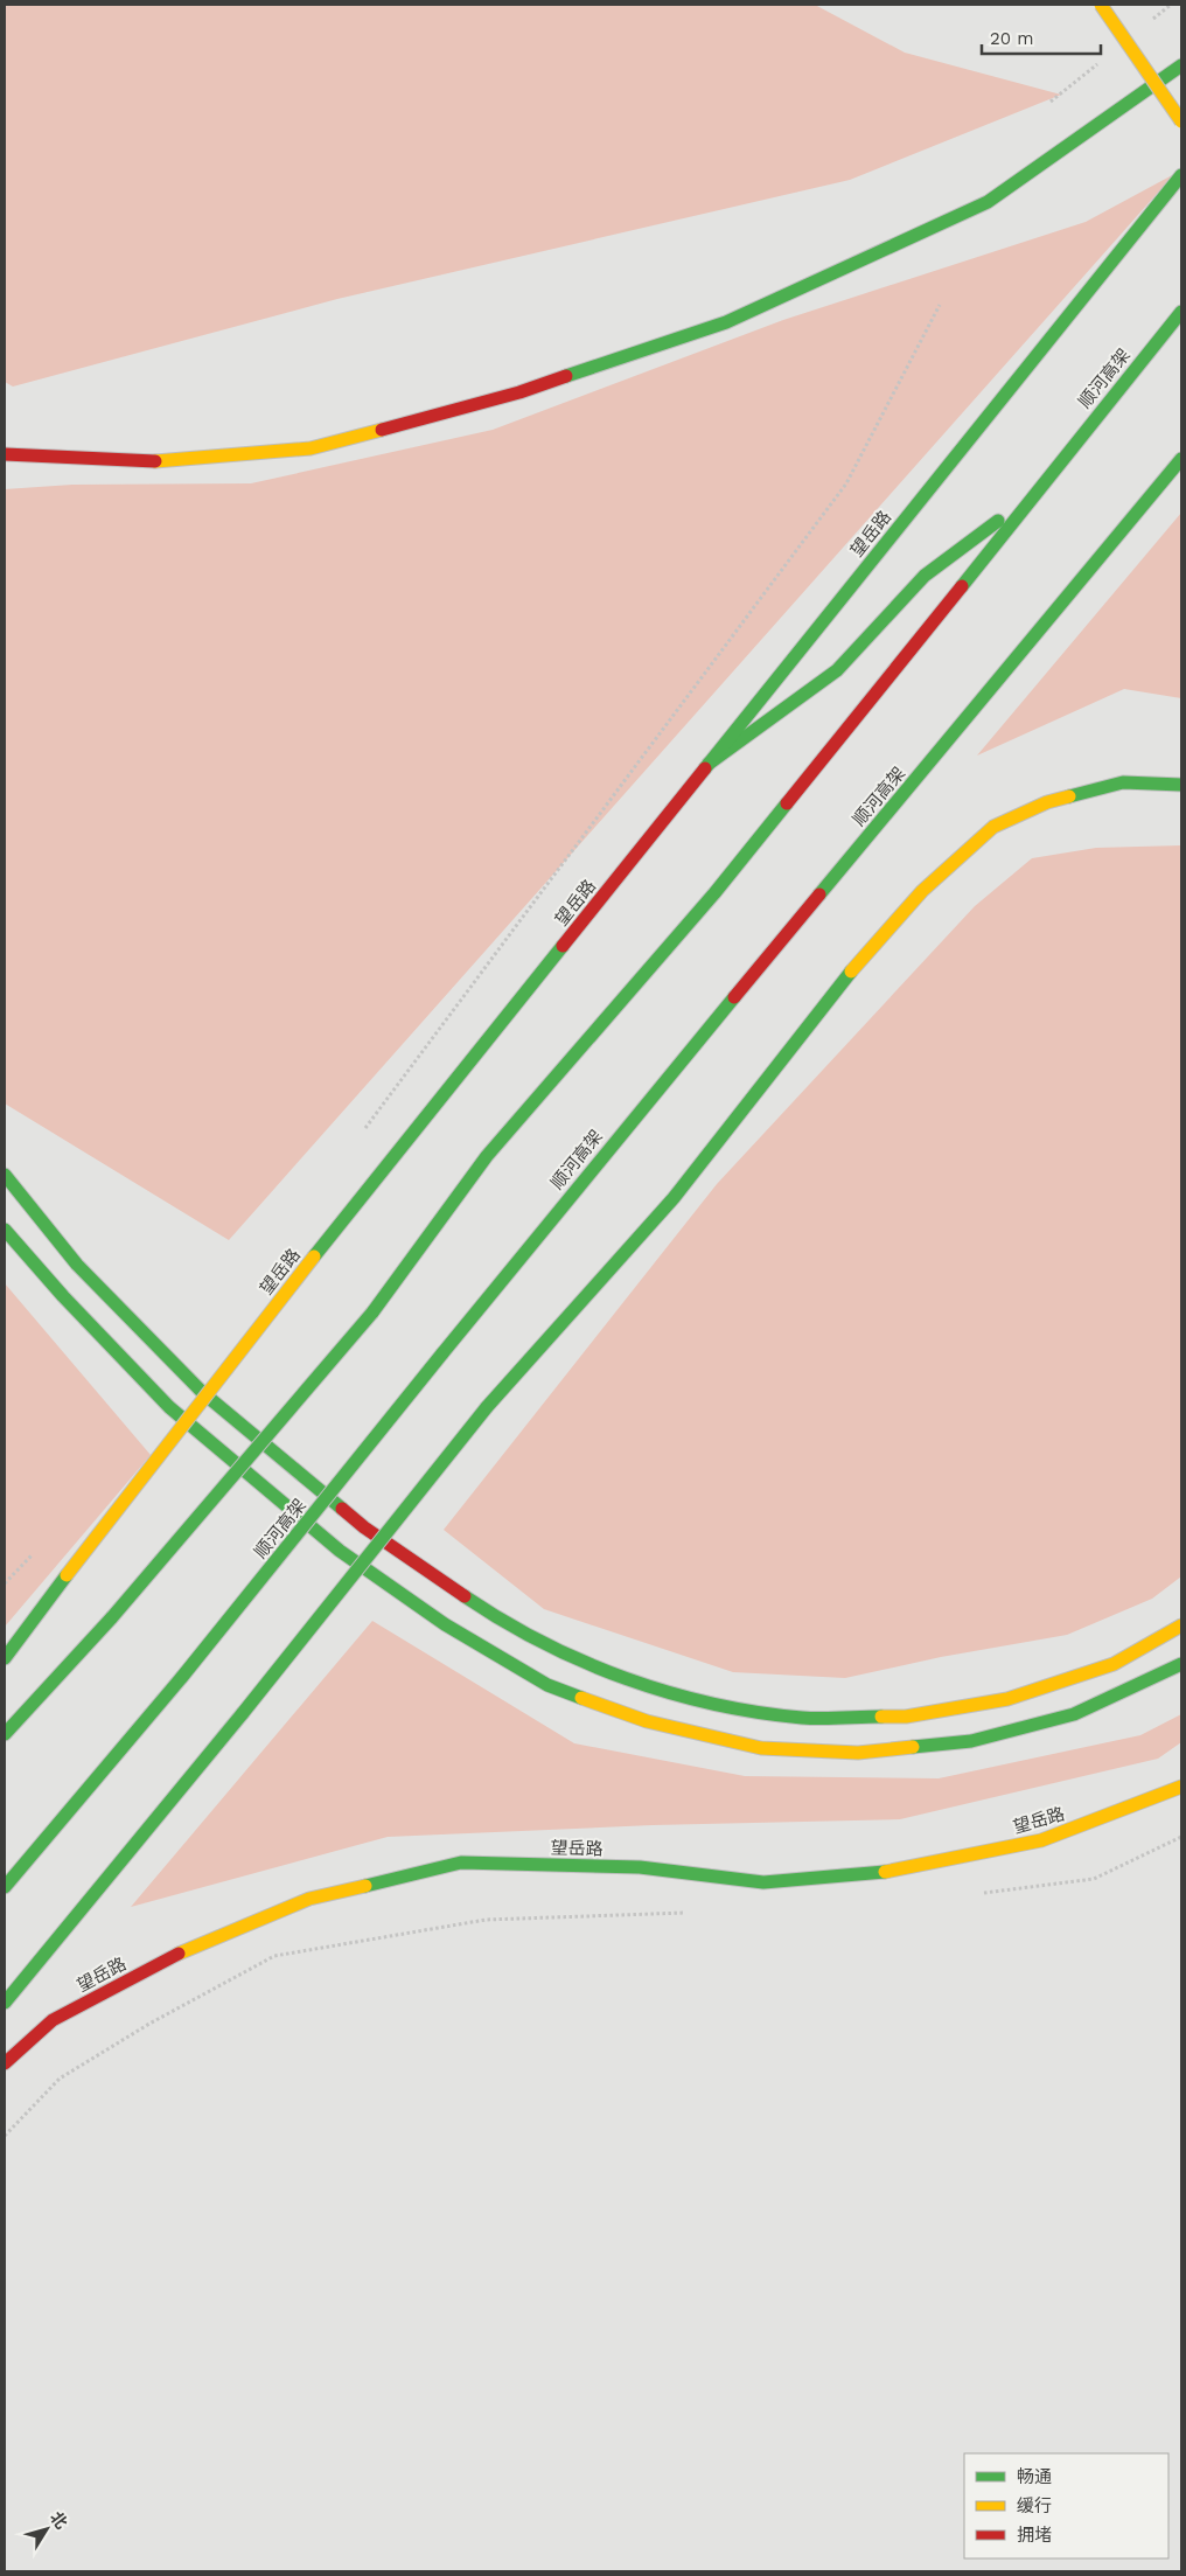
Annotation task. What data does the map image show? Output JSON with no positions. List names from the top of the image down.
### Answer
{
  "streets": {
    "main road": ["顺河高架", "望岳路"]
  },
  "legend": ["畅通", "缓行", "拥堵"],
  "scale_bar": "20 m",
  "north": "top right"
}
